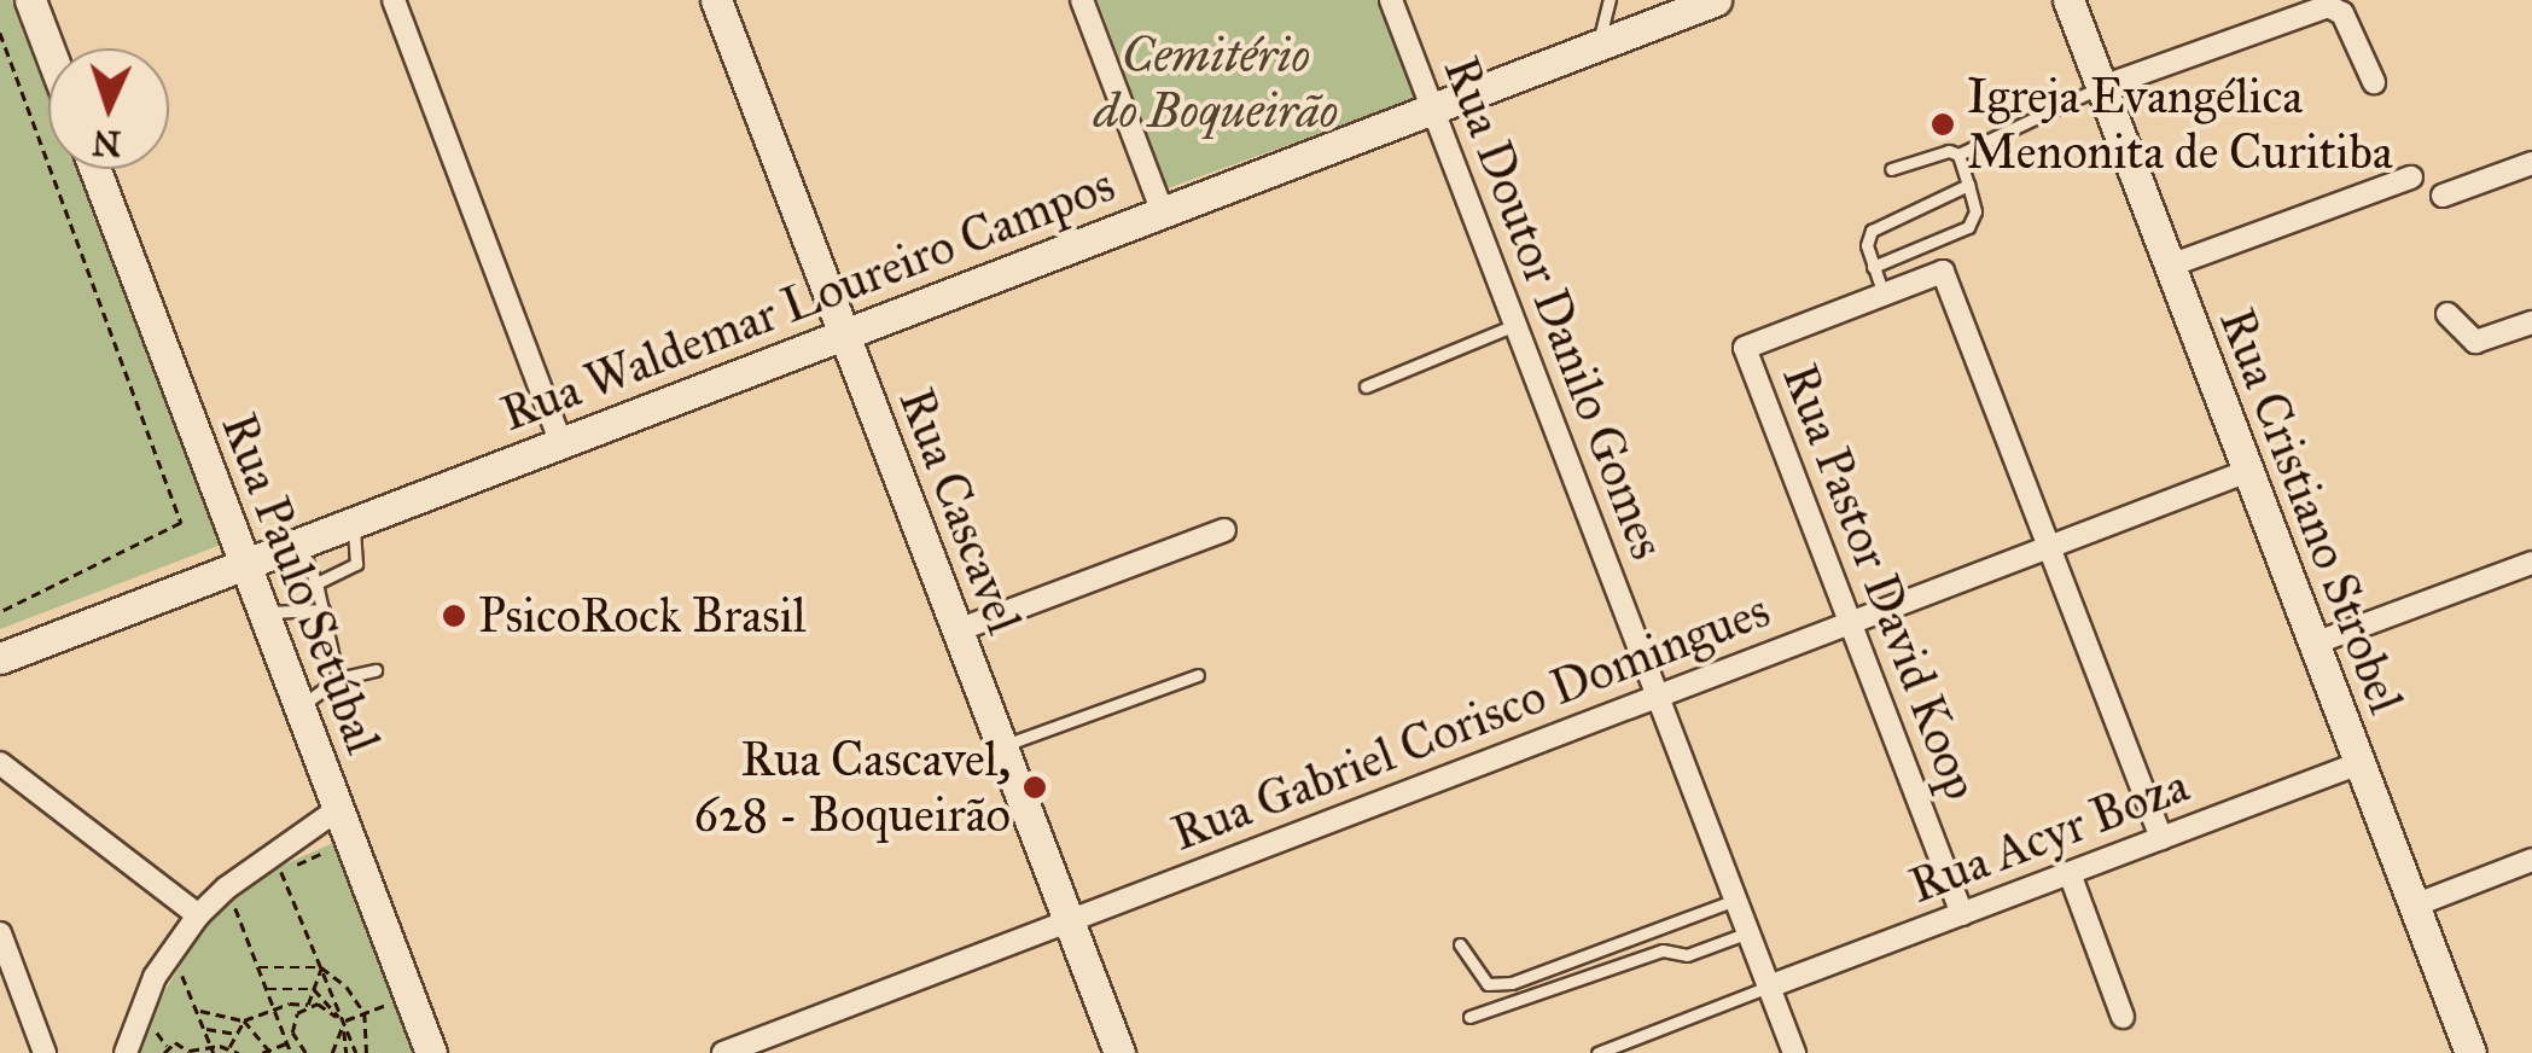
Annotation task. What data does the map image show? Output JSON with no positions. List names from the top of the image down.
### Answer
{
  "streets": {
    "main road": [
      "Rua Waldemar Loureiro Campos",
      "Rua Cascavel",
      "Rua Cristiano Strobel",
      "Rua Paulo Setúbal"
    ],
    "street": [
      "Rua Doutor Danilo Gomes",
      "Rua Pastor David Koop",
      "Rua Gabriel Corisco Domingues",
      "Rua Acyr Boza"
    ]
  },
  "crossings": [
    ["Rua Waldemar Loureiro Campos", "Rua Doutor Danilo Gomes"],
    ["Rua Waldemar Loureiro Campos", "Rua Cascavel"],
    ["Rua Waldemar Loureiro Campos", "Rua Paulo Setúbal"],
    ["Rua Doutor Danilo Gomes", "Rua Gabriel Corisco Domingues"],
    ["Rua Doutor Danilo Gomes", "Rua Acyr Boza"],
    ["Rua Cascavel", "Rua Gabriel Corisco Domingues"],
    ["Rua Cristiano Strobel", "Rua Gabriel Corisco Domingues"],
    ["Rua Cristiano Strobel", "Rua Acyr Boza"],
    ["Rua Pastor David Koop", "Rua Gabriel Corisco Domingues"],
    ["Rua Pastor David Koop", "Rua Acyr Boza"]
  ],
  "parks": ["Cemitério do Boqueirão"],
  "places": ["Igreja Evangélica Menonita de Curitiba", "PsicoRock Brasil", "Rua Cascavel, 628 - Boqueirão"],
  "north": "bottom"
}
